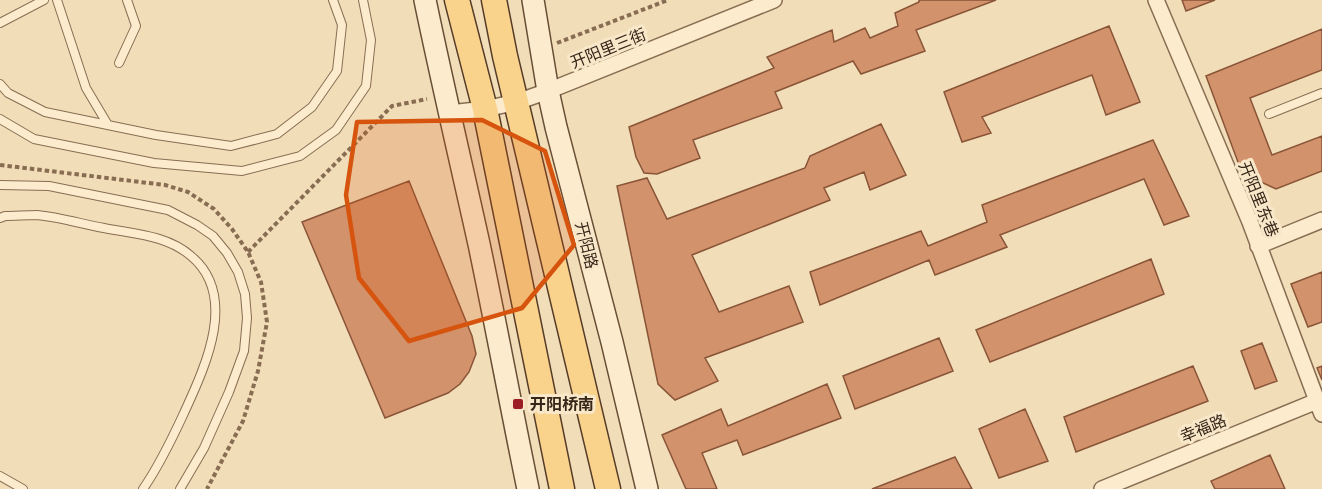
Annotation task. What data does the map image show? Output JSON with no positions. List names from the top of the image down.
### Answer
{
  "streets": {
    "street": [
      "开阳里三街",
      "开阳里东巷",
      "开阳路",
      "幸福路"
    ]
  },
  "crossings": [
    ["开阳里三街", "开阳路"],
    ["开阳里东巷", "幸福路"]
  ],
  "places": {
    "transit": ["开阳桥南"]
  }
}
